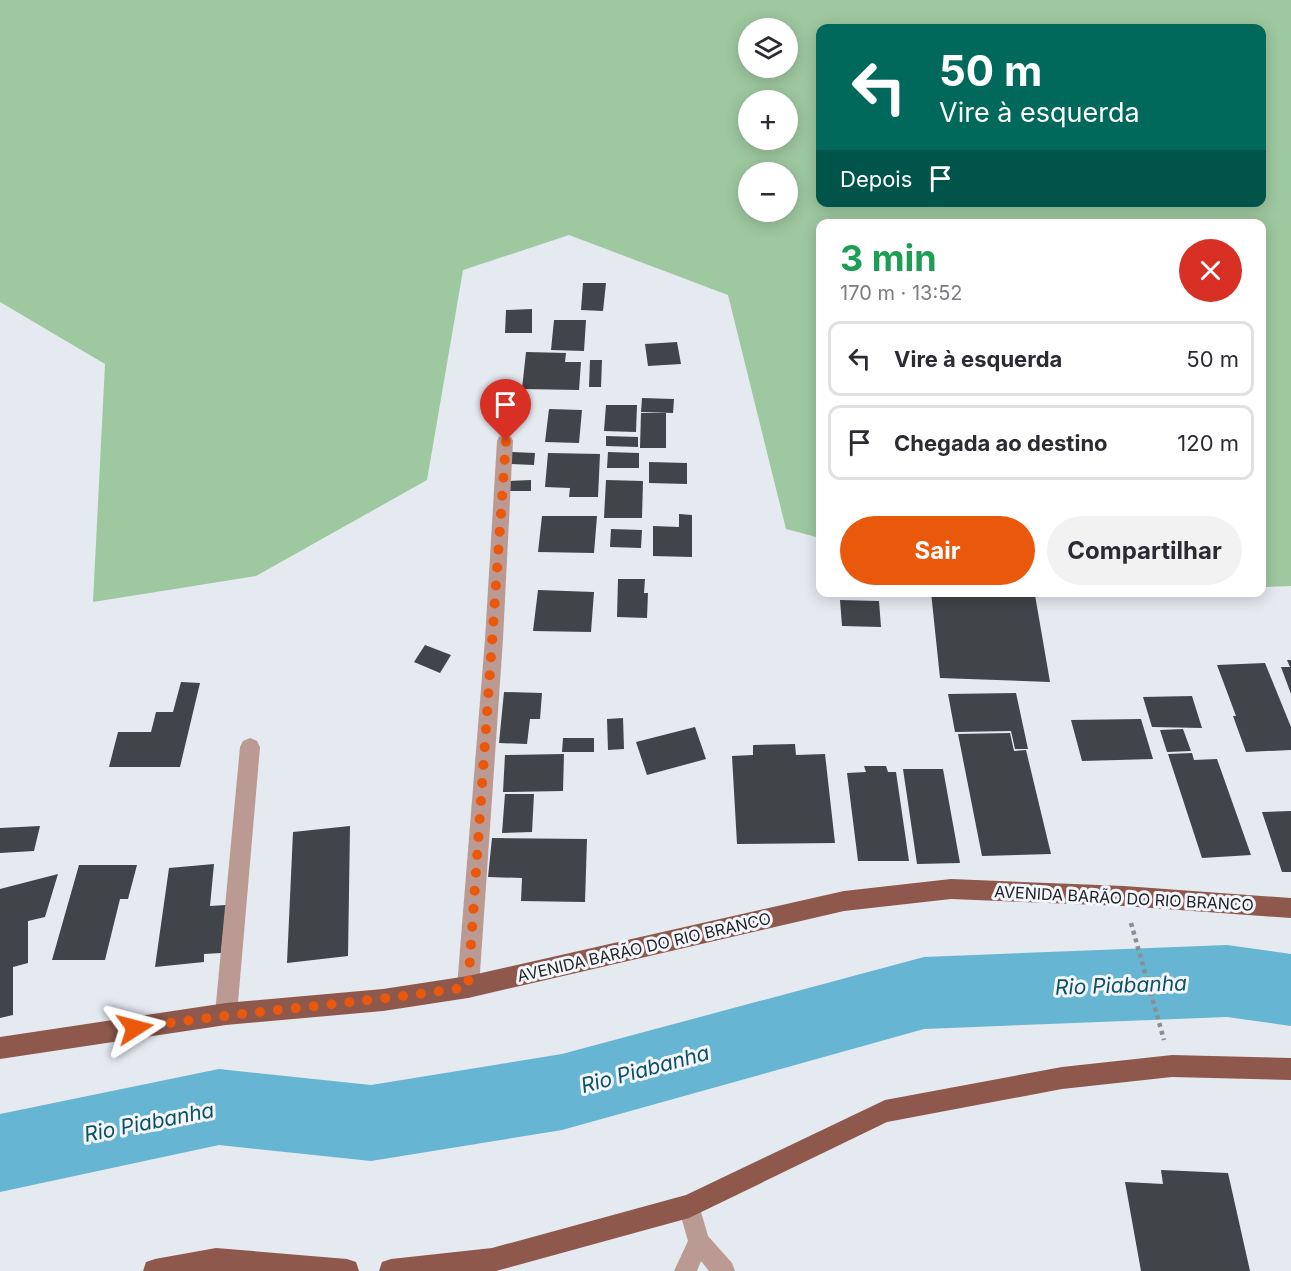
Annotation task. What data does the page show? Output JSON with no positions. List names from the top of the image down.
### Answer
{
  "streets": {
    "main road": ["AVENIDA BARÃO DO RIO BRANCO"]
  },
  "water": ["Rio Piabanha"],
  "page": {
    "map_buttons": ["+", "−"],
    "turn": ["50 m", "Vire à esquerda"],
    "then": "Depois",
    "heading": ["3 min", "170 m · 13:52"],
    "list": [
      {
        "name": "Vire à esquerda",
        "value": "50 m"
      },
      {
        "name": "Chegada ao destino",
        "value": "120 m"
      }
    ],
    "buttons": ["Sair", "Compartilhar"]
  }
}
